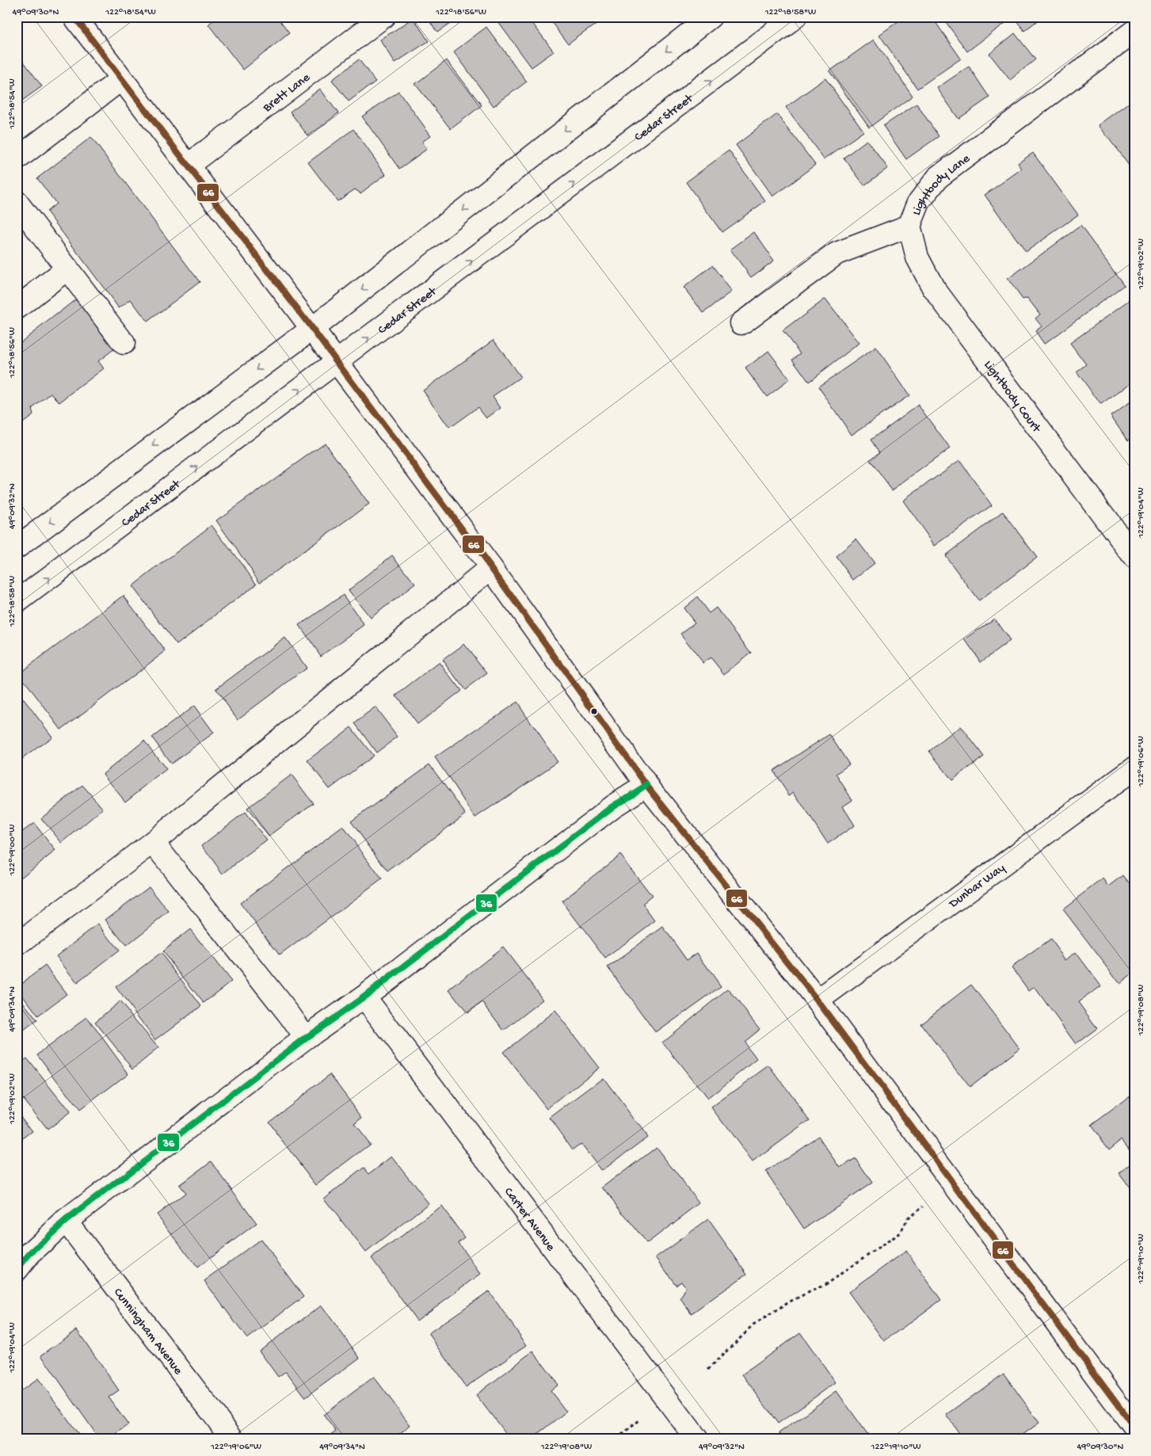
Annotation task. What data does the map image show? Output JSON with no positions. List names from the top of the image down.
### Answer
{
  "streets": {
    "street": [
      "Brett Lane",
      "Cedar Street",
      "Lightbody Lane",
      "Lightbody Court",
      "Dunbar Way",
      "Carter Avenue",
      "Cunningham Avenue"
    ]
  },
  "crossings": [
    ["Lightbody Lane", "Lightbody Court"]
  ],
  "lines": ["transit line 66", "transit line 36"],
  "coordinates": [
    "49°09'30\"N",
    "122°18'54\"W",
    "122°18'56\"W",
    "122°18'58\"W",
    "122°19'02\"W",
    "49°09'32\"N",
    "122°19'04\"W",
    "122°19'06\"W",
    "122°19'00\"W",
    "49°09'34\"N",
    "122°19'08\"W",
    "122°19'10\"W"
  ]
}
